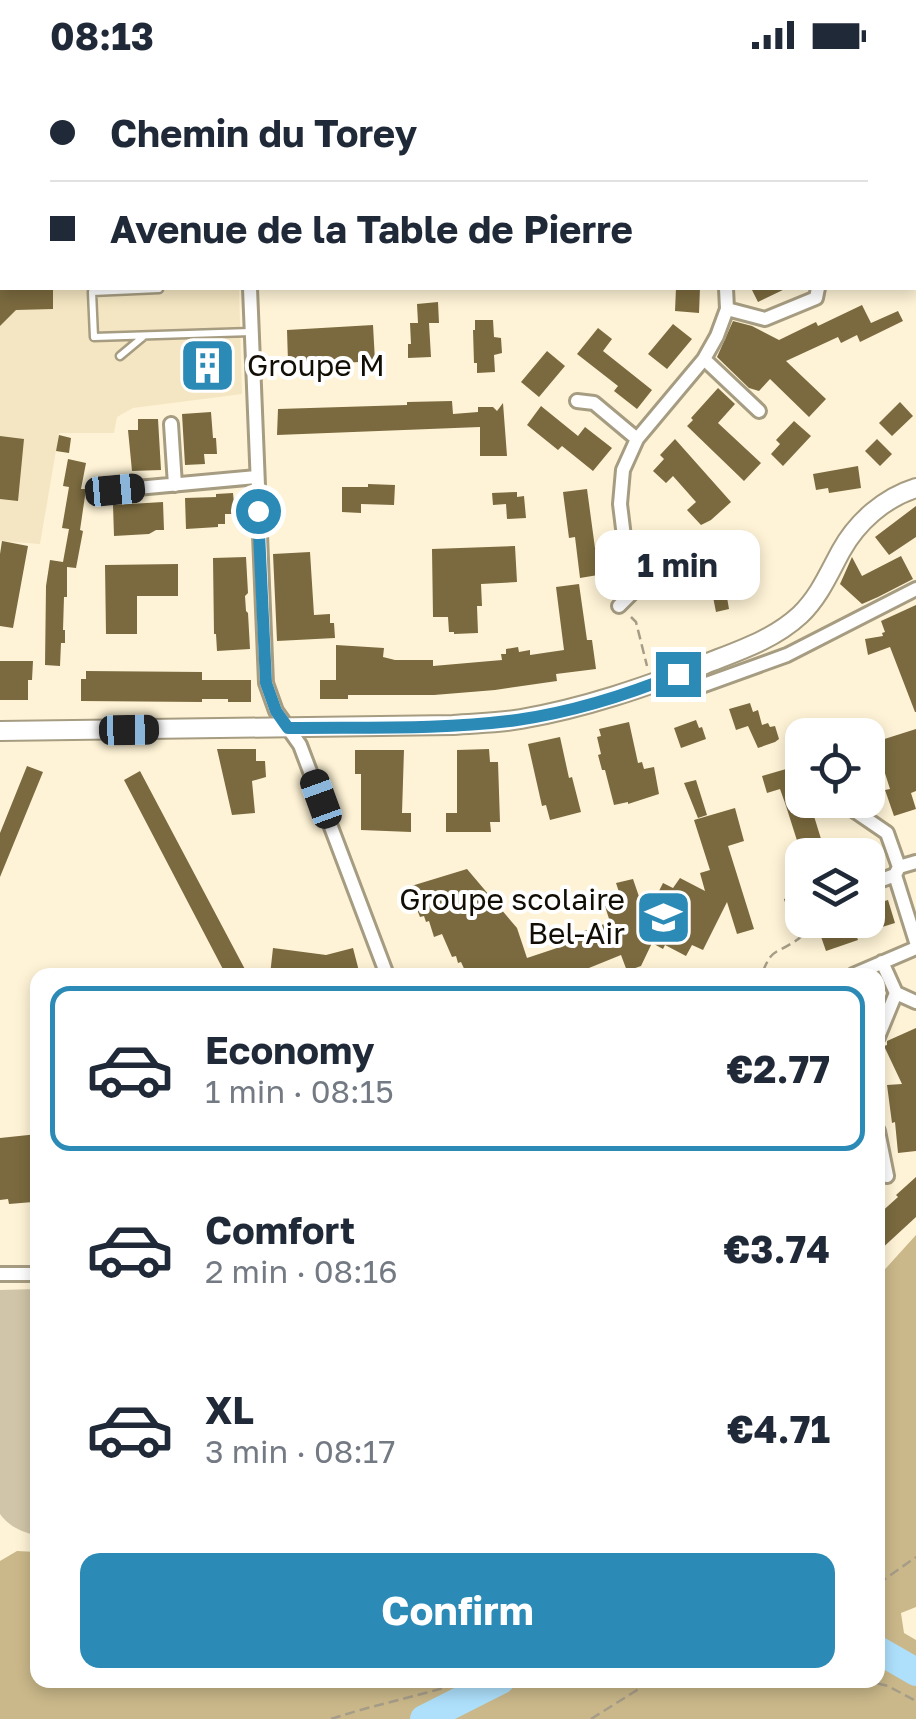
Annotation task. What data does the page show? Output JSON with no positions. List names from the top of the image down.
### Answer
{
  "places": {
    "building": ["Groupe M"],
    "school or university": ["Groupe scolaire Bel-Air"]
  },
  "page": {
    "status": "08:13",
    "banner": ["Chemin du Torey", "Avenue de la Table de Pierre"],
    "bubble": "1 min",
    "list": [
      {
        "name": "Economy",
        "note": "1 min · 08:15",
        "value": "€2.77"
      },
      {
        "name": "Comfort",
        "note": "2 min · 08:16",
        "value": "€3.74"
      },
      {
        "name": "XL",
        "note": "3 min · 08:17",
        "value": "€4.71"
      }
    ],
    "buttons": "Confirm"
  }
}
